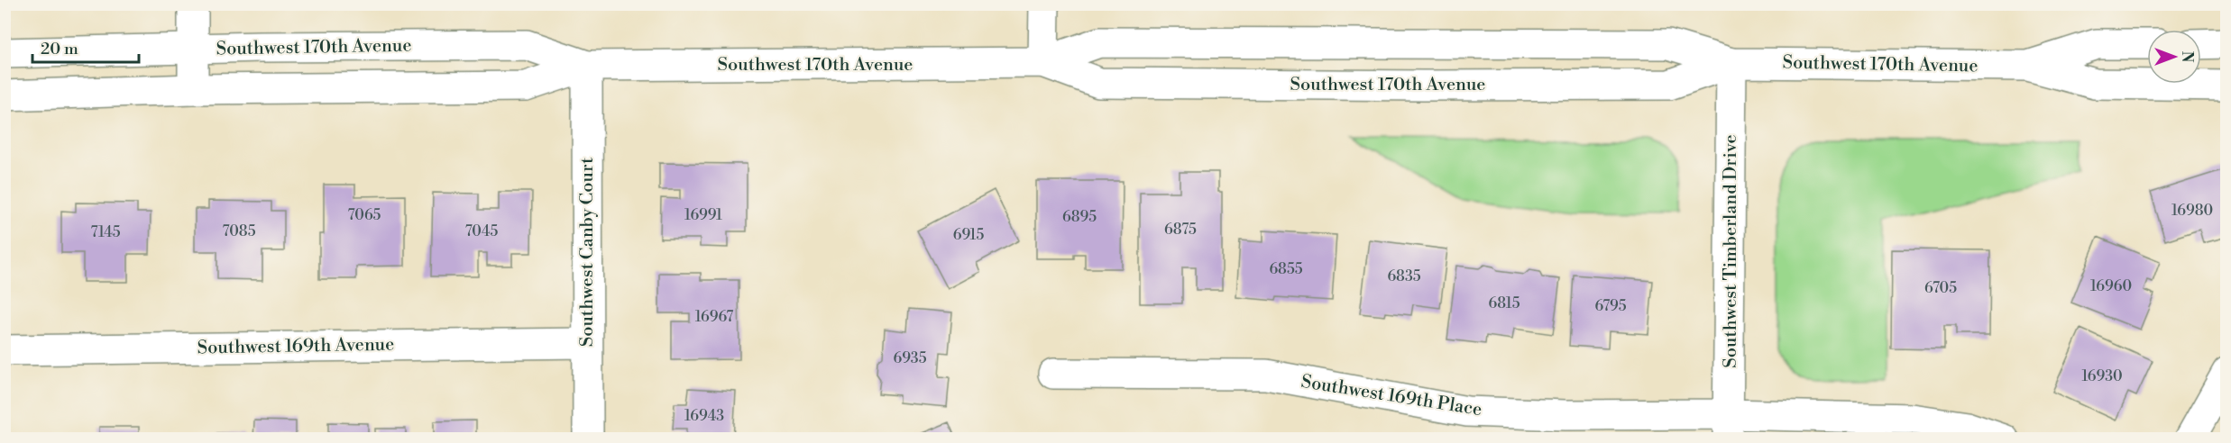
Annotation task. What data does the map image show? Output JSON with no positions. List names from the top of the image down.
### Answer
{
  "streets": {
    "main road": [
      "Southwest 170th Avenue",
      "Southwest Timberland Drive",
      "Southwest Canby Court",
      "Southwest 169th Avenue",
      "Southwest 169th Place"
    ]
  },
  "crossings": [
    ["Southwest 170th Avenue", "Southwest Timberland Drive"],
    ["Southwest 170th Avenue", "Southwest Canby Court"],
    ["Southwest Timberland Drive", "Southwest 169th Place"],
    ["Southwest Canby Court", "Southwest 169th Avenue"]
  ],
  "house_numbers": [
    "16980",
    "7065",
    "16991",
    "6895",
    "6875",
    "7085",
    "7045",
    "7145",
    "6915",
    "6855",
    "6835",
    "16960",
    "6705",
    "6815",
    "6795",
    "16967",
    "6935",
    "16930",
    "16943"
  ],
  "scale_bar": "20 m",
  "north": "right"
}
